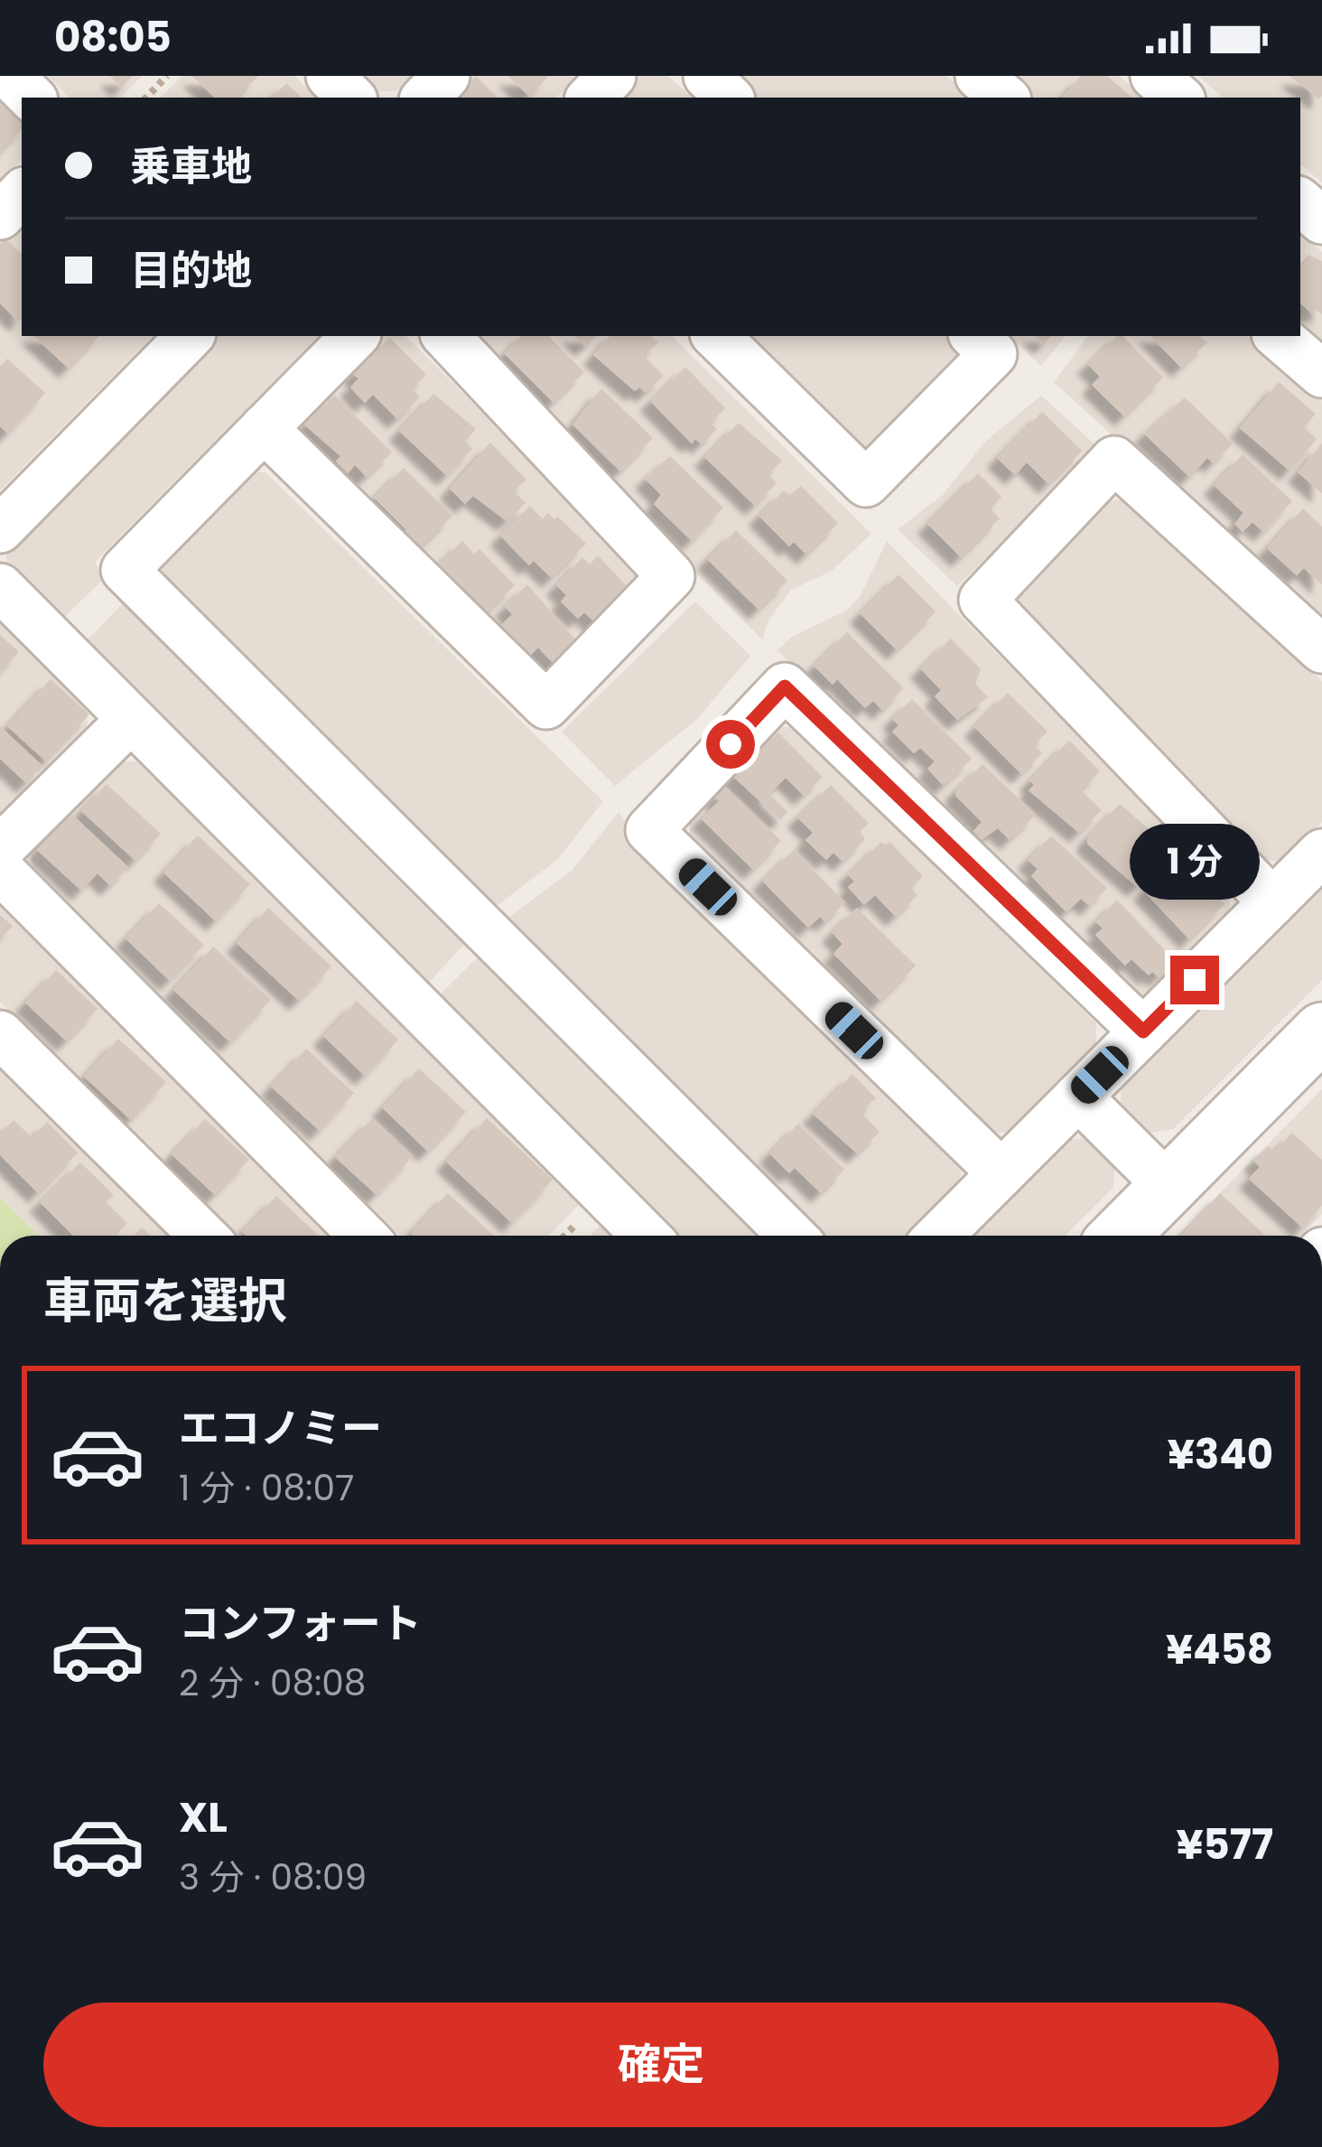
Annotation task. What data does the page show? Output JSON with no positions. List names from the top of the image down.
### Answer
{
  "page": {
    "status": "08:05",
    "banner": ["乗車地", "目的地"],
    "bubble": "1 分",
    "heading": "車両を選択",
    "list": [
      {
        "name": "エコノミー",
        "note": "1 分 · 08:07",
        "value": "¥340"
      },
      {
        "name": "コンフォート",
        "note": "2 分 · 08:08",
        "value": "¥458"
      },
      {
        "name": "XL",
        "note": "3 分 · 08:09",
        "value": "¥577"
      }
    ],
    "buttons": "確定"
  }
}
